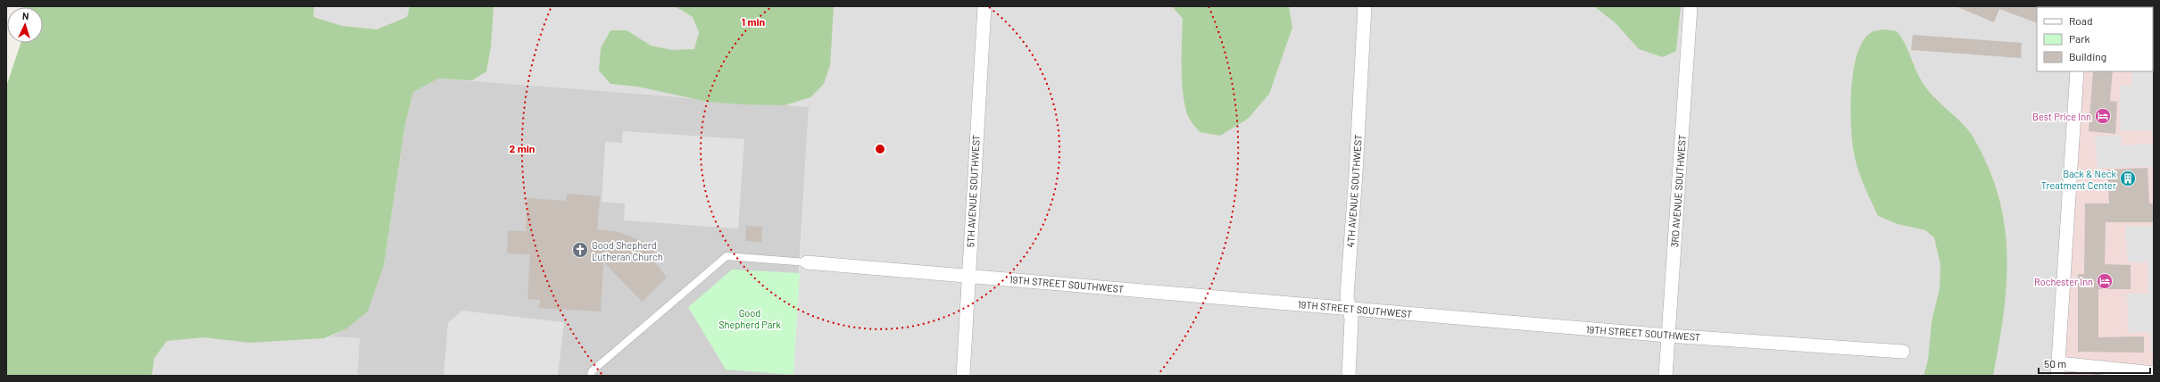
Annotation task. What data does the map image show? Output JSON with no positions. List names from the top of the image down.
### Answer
{
  "streets": {
    "street": [
      "5TH AVENUE SOUTHWEST",
      "4TH AVENUE SOUTHWEST",
      "3RD AVENUE SOUTHWEST",
      "19TH STREET SOUTHWEST"
    ]
  },
  "crossings": [
    ["5TH AVENUE SOUTHWEST", "19TH STREET SOUTHWEST"],
    ["4TH AVENUE SOUTHWEST", "19TH STREET SOUTHWEST"],
    ["3RD AVENUE SOUTHWEST", "19TH STREET SOUTHWEST"]
  ],
  "parks": ["Good Shepherd Park"],
  "places": {
    "hotel": ["Best Price Inn", "Rochester Inn"],
    "building": ["Back & Neck Treatment Center"],
    "church": ["Good Shepherd Lutheran Church"]
  },
  "legend": ["Road", "Park", "Building"],
  "scale_bar": "50 m",
  "north": "top",
  "rings": ["1 min", "2 min"]
}
